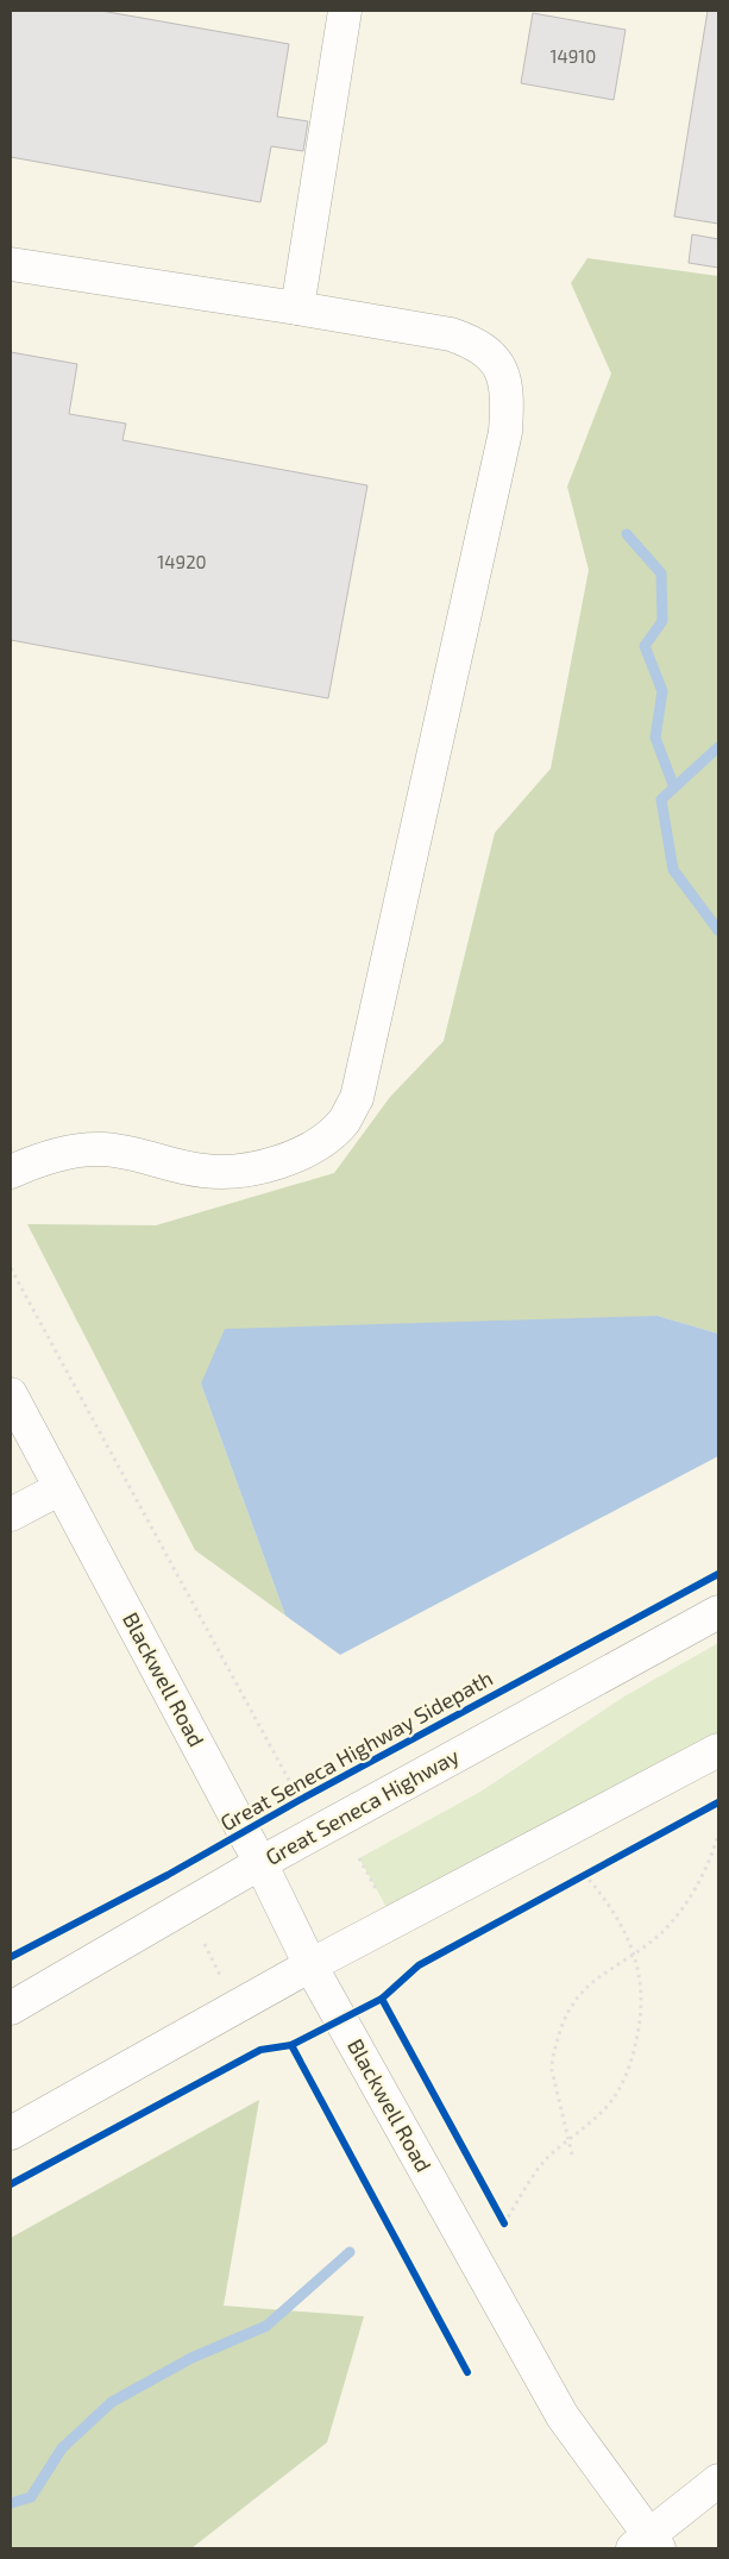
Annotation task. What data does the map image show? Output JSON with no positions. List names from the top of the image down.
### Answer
{
  "streets": {
    "main road": ["Blackwell Road", "Great Seneca Highway"],
    "cycle path": ["Great Seneca Highway Sidepath"]
  },
  "crossings": [
    ["Blackwell Road", "Great Seneca Highway"]
  ],
  "house_numbers": ["14910", "14920"]
}
